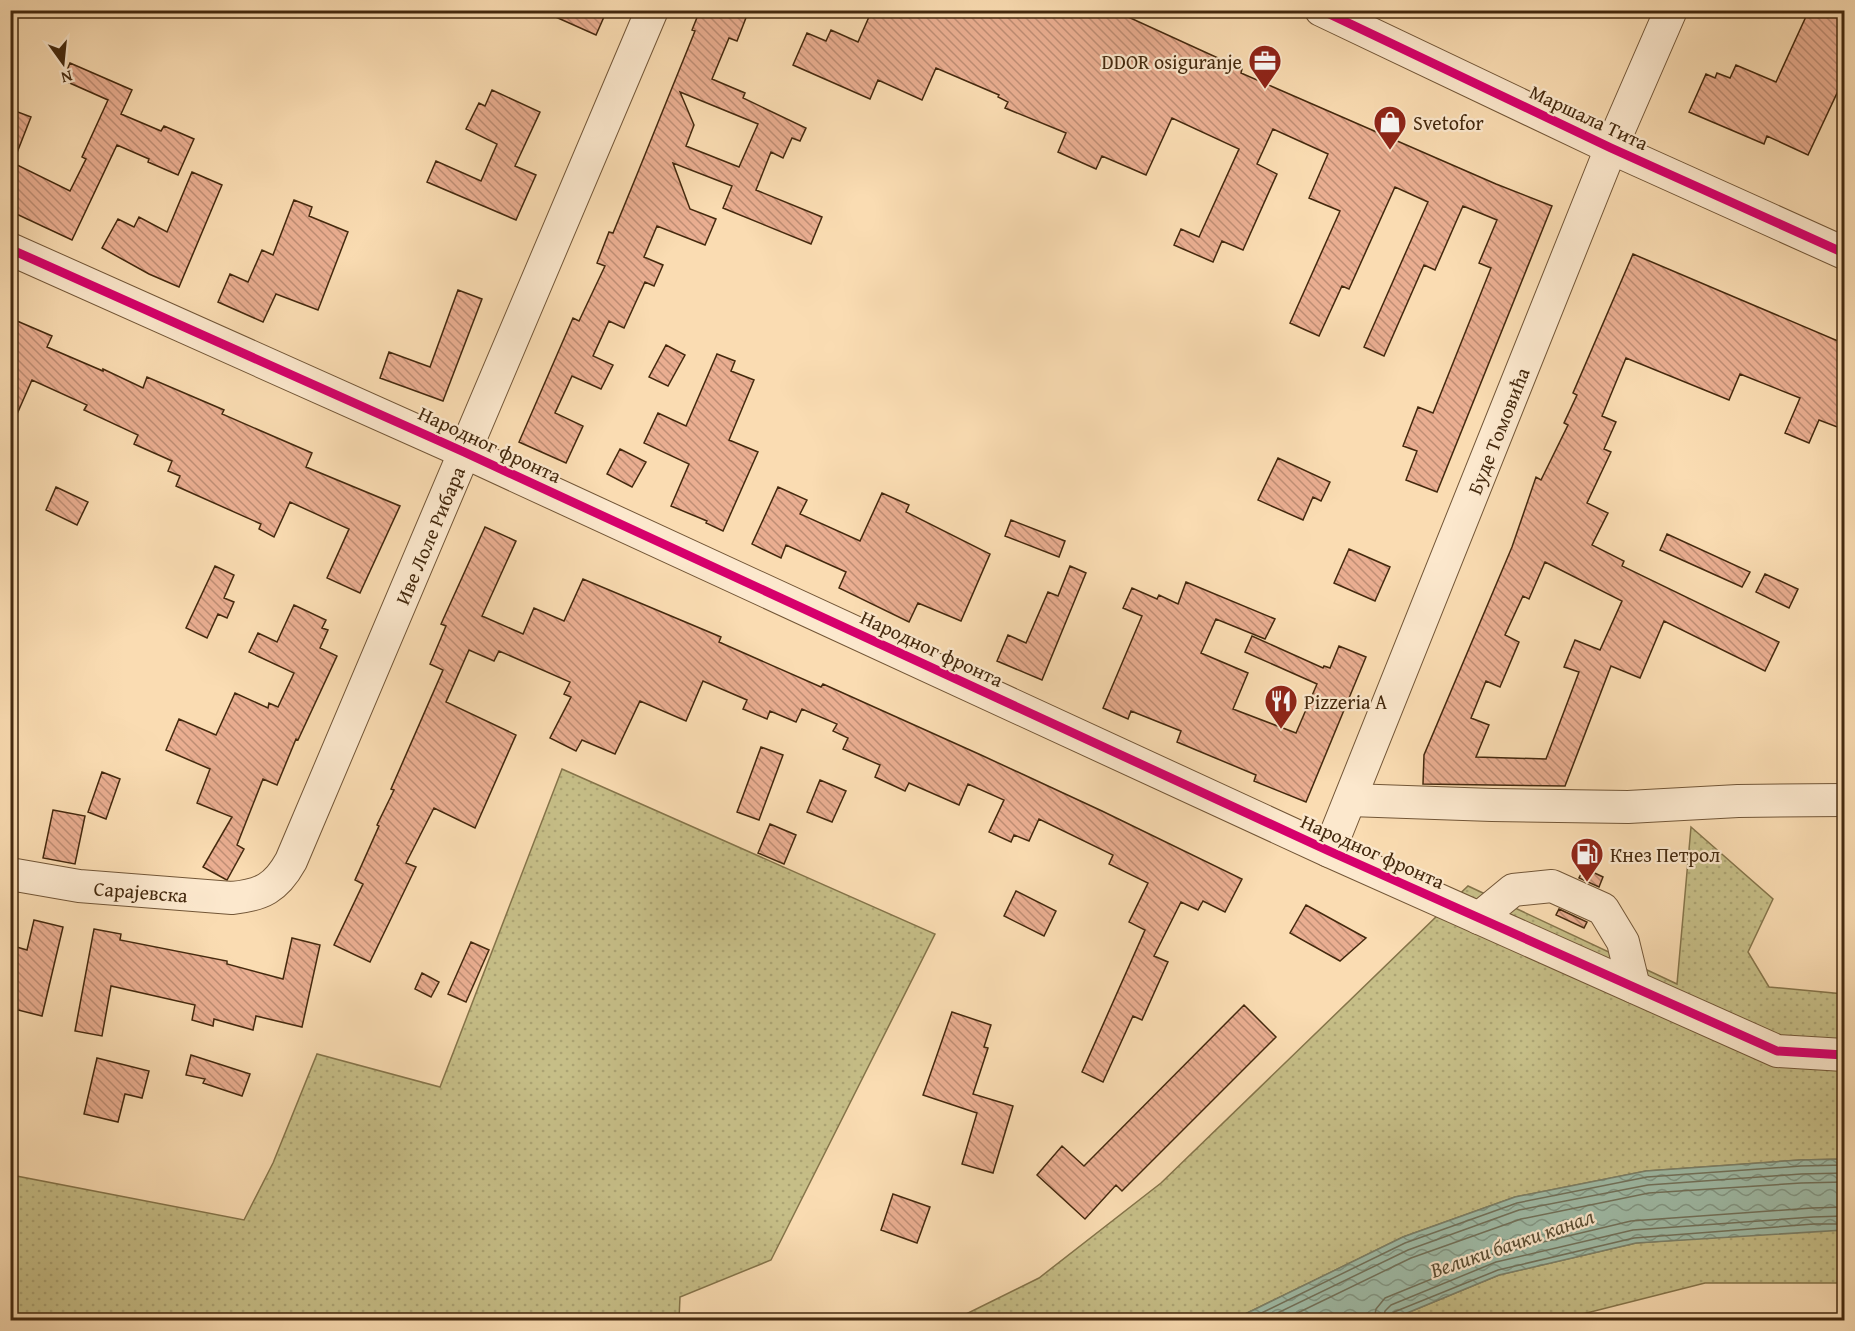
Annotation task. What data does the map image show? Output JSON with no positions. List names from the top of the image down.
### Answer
{
  "streets": {
    "street": [
      "Маршала Тита",
      "Буде Томовића",
      "Народног фронта",
      "Иве Лоле Рибара",
      "Сарајевска"
    ]
  },
  "crossings": [
    ["Маршала Тита", "Буде Томовића"],
    ["Буде Томовића", "Народног фронта"],
    ["Народног фронта", "Иве Лоле Рибара"],
    ["Иве Лоле Рибара", "Сарајевска"]
  ],
  "water": ["Велики бачки канал"],
  "places": {
    "office": ["DDOR osiguranje"],
    "shop": ["Svetofor"],
    "restaurant": ["Pizzeria A"],
    "fuel station": ["Кнез Петрол"]
  },
  "north": "bottom"
}
